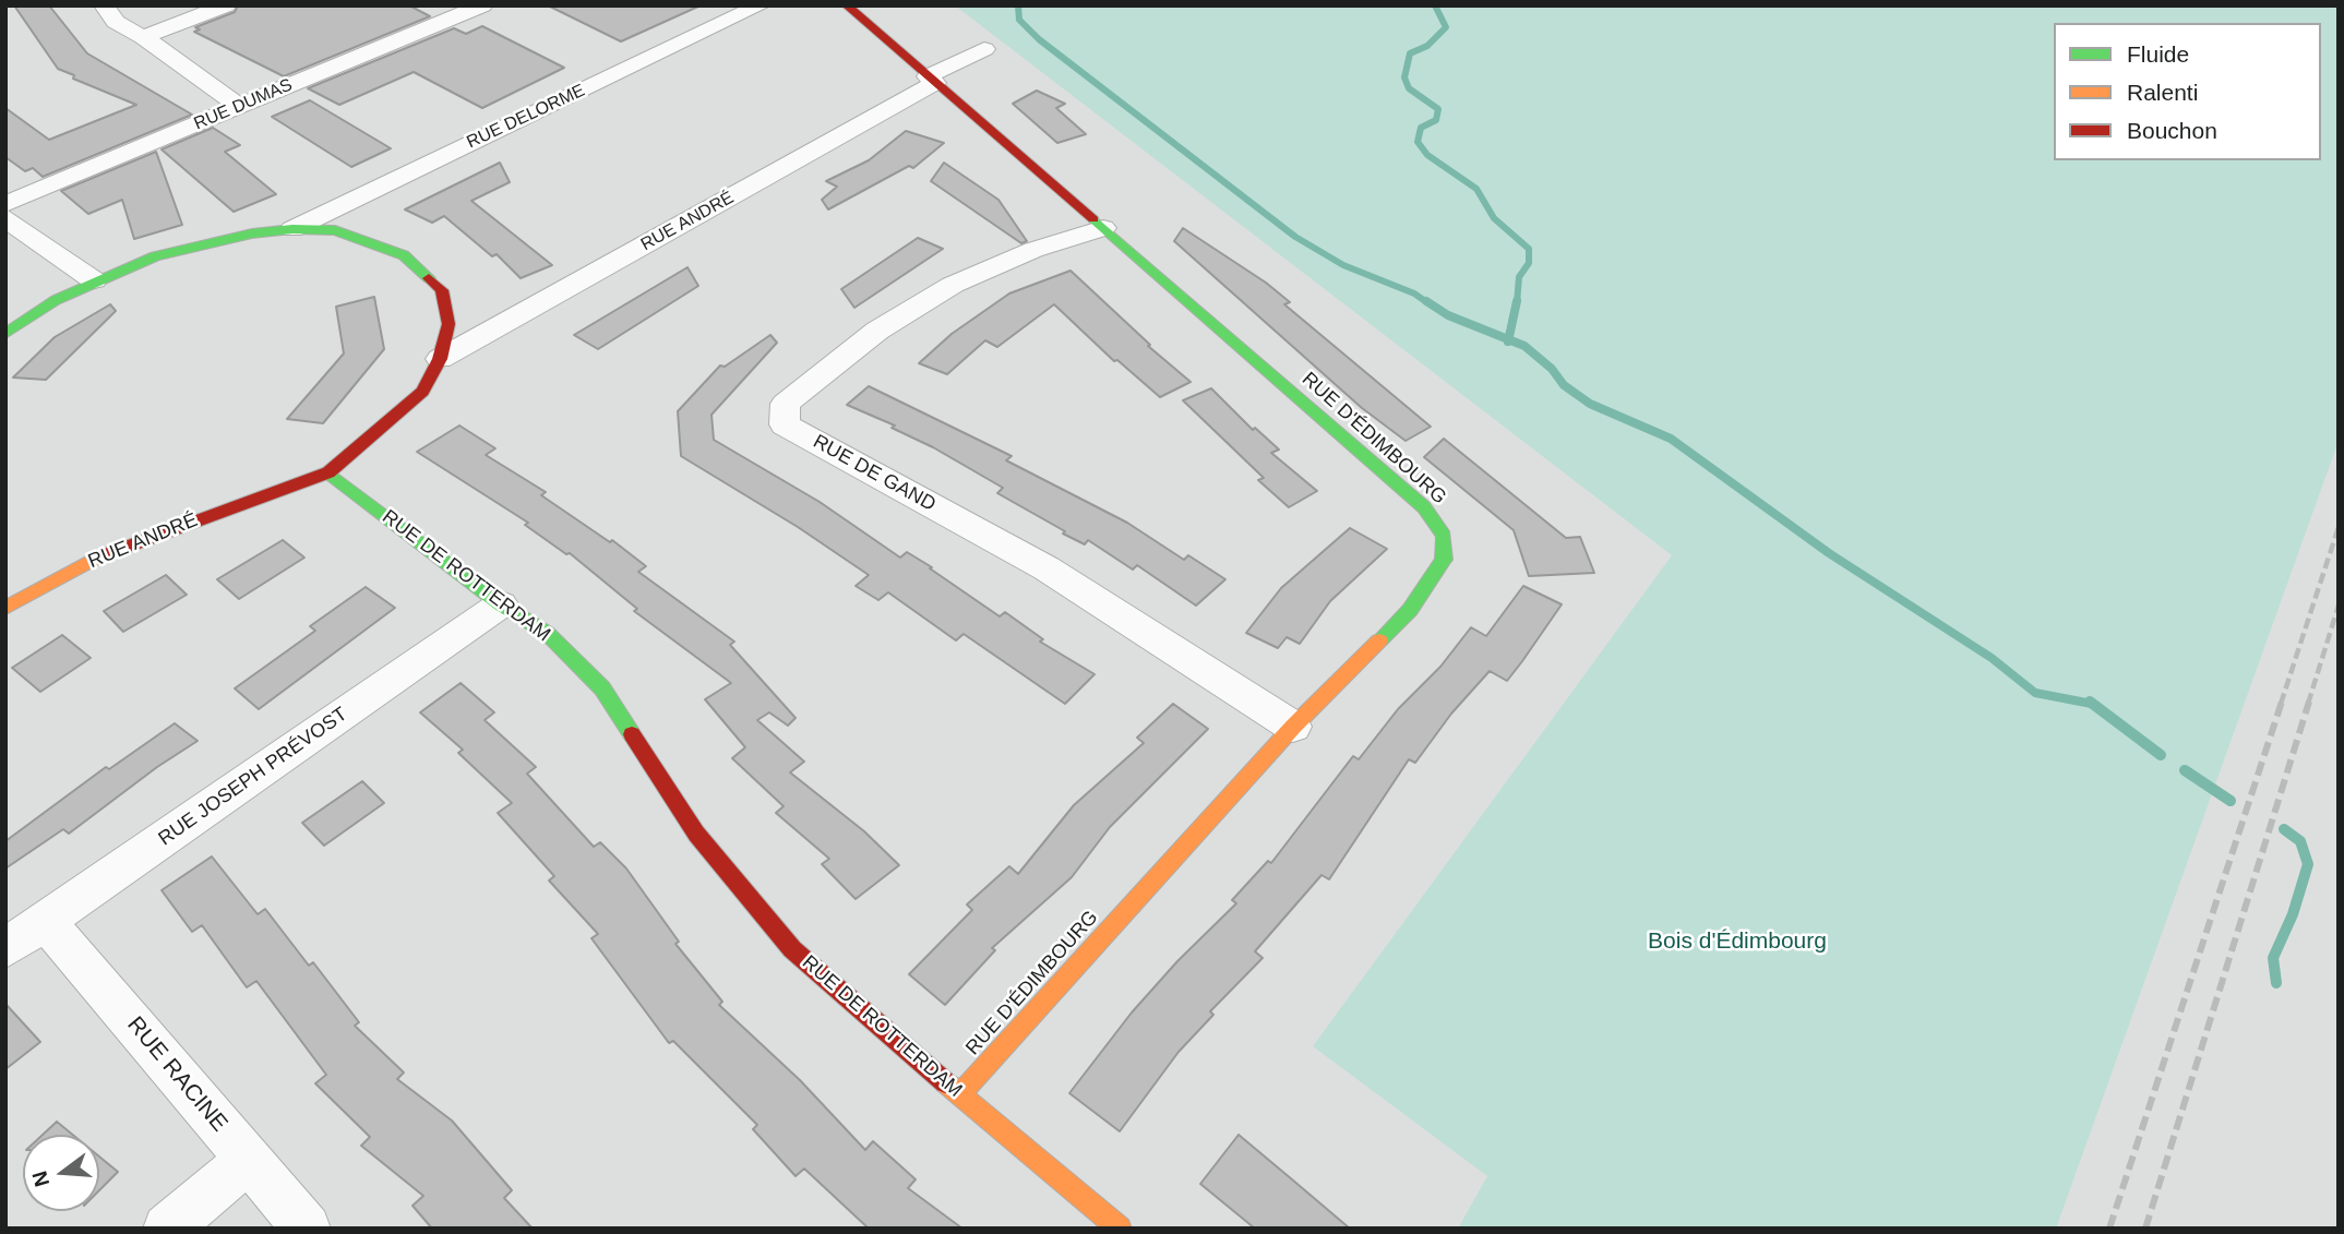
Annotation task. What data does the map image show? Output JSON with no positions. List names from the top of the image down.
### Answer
{
  "streets": {
    "street": [
      "RUE DUMAS",
      "RUE DELORME",
      "RUE ANDRÉ",
      "RUE D'ÉDIMBOURG",
      "RUE DE GAND",
      "RUE DE ROTTERDAM",
      "RUE JOSEPH PRÉVOST",
      "RUE RACINE"
    ]
  },
  "crossings": [
    ["RUE ANDRÉ", "RUE D'ÉDIMBOURG"],
    ["RUE ANDRÉ", "RUE DE ROTTERDAM"],
    ["RUE D'ÉDIMBOURG", "RUE DE GAND"],
    ["RUE D'ÉDIMBOURG", "RUE DE ROTTERDAM"],
    ["RUE DE ROTTERDAM", "RUE JOSEPH PRÉVOST"],
    ["RUE JOSEPH PRÉVOST", "RUE RACINE"]
  ],
  "parks": ["Bois d'Édimbourg"],
  "legend": ["Fluide", "Ralenti", "Bouchon"],
  "north": "left"
}
